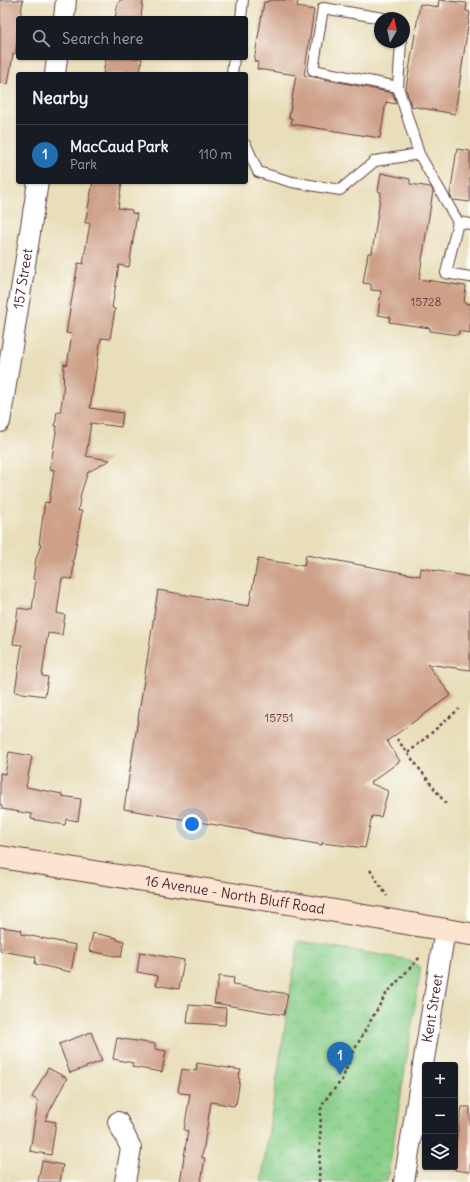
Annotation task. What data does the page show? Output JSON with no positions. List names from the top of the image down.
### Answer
{
  "streets": {
    "main road": ["16 Avenue - North Bluff Road"],
    "street": ["157 Street", "Kent Street"]
  },
  "crossings": [
    ["16 Avenue - North Bluff Road", "Kent Street"]
  ],
  "house_numbers": ["15728", "15751"],
  "north": "top",
  "page": {
    "search": "Search here",
    "heading": "Nearby",
    "list": [
      {
        "mark": "1",
        "name": "MacCaud Park",
        "note": "Park",
        "value": "110 m"
      }
    ],
    "pins": "1",
    "map_buttons": ["+", "−"]
  }
}
